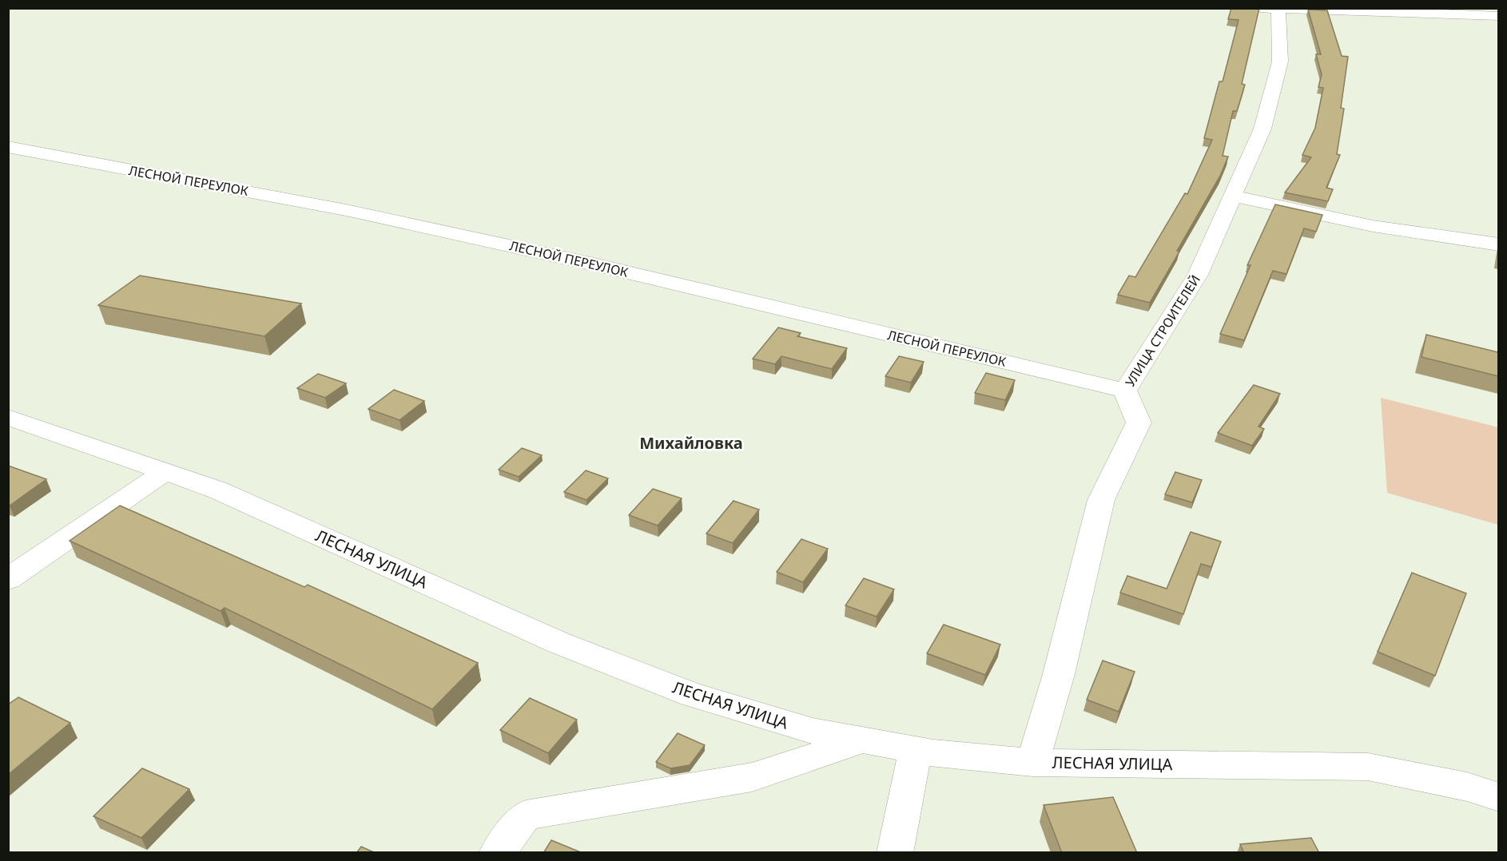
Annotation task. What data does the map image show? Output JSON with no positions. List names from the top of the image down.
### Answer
{
  "streets": {
    "street": ["ЛЕСНОЙ ПЕРЕУЛОК", "УЛИЦА СТРОИТЕЛЕЙ", "ЛЕСНАЯ УЛИЦА"]
  },
  "crossings": [
    ["ЛЕСНОЙ ПЕРЕУЛОК", "УЛИЦА СТРОИТЕЛЕЙ"],
    ["УЛИЦА СТРОИТЕЛЕЙ", "ЛЕСНАЯ УЛИЦА"]
  ],
  "districts": ["Михайловка"]
}
